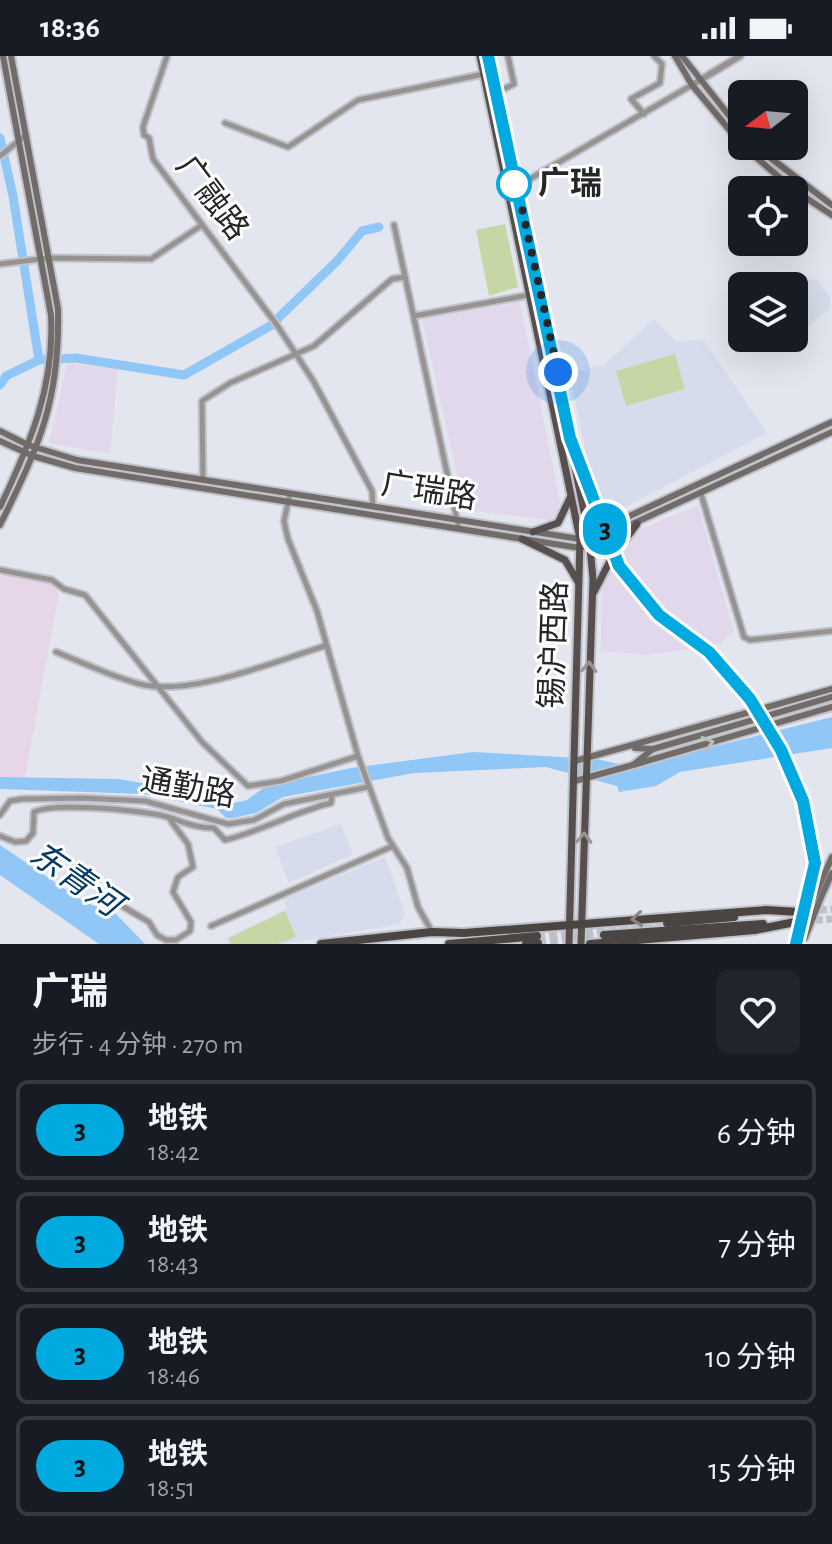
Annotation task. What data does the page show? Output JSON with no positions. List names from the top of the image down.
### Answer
{
  "streets": {
    "main road": ["广瑞路", "锡沪西路"],
    "street": ["广融路", "通勤路"]
  },
  "crossings": [
    ["广瑞路", "锡沪西路"]
  ],
  "water": ["东青河"],
  "places": ["广瑞"],
  "lines": ["metro line 3"],
  "north": "left",
  "page": {
    "status": "18:36",
    "on_map": "3",
    "heading": ["广瑞", "步行 · 4 分钟 · 270 m"],
    "list": [
      {
        "mark": "3",
        "name": "地铁",
        "note": "18:42",
        "value": "6 分钟"
      },
      {
        "mark": "3",
        "name": "地铁",
        "note": "18:43",
        "value": "7 分钟"
      },
      {
        "mark": "3",
        "name": "地铁",
        "note": "18:46",
        "value": "10 分钟"
      },
      {
        "mark": "3",
        "name": "地铁",
        "note": "18:51",
        "value": "15 分钟"
      }
    ]
  }
}
